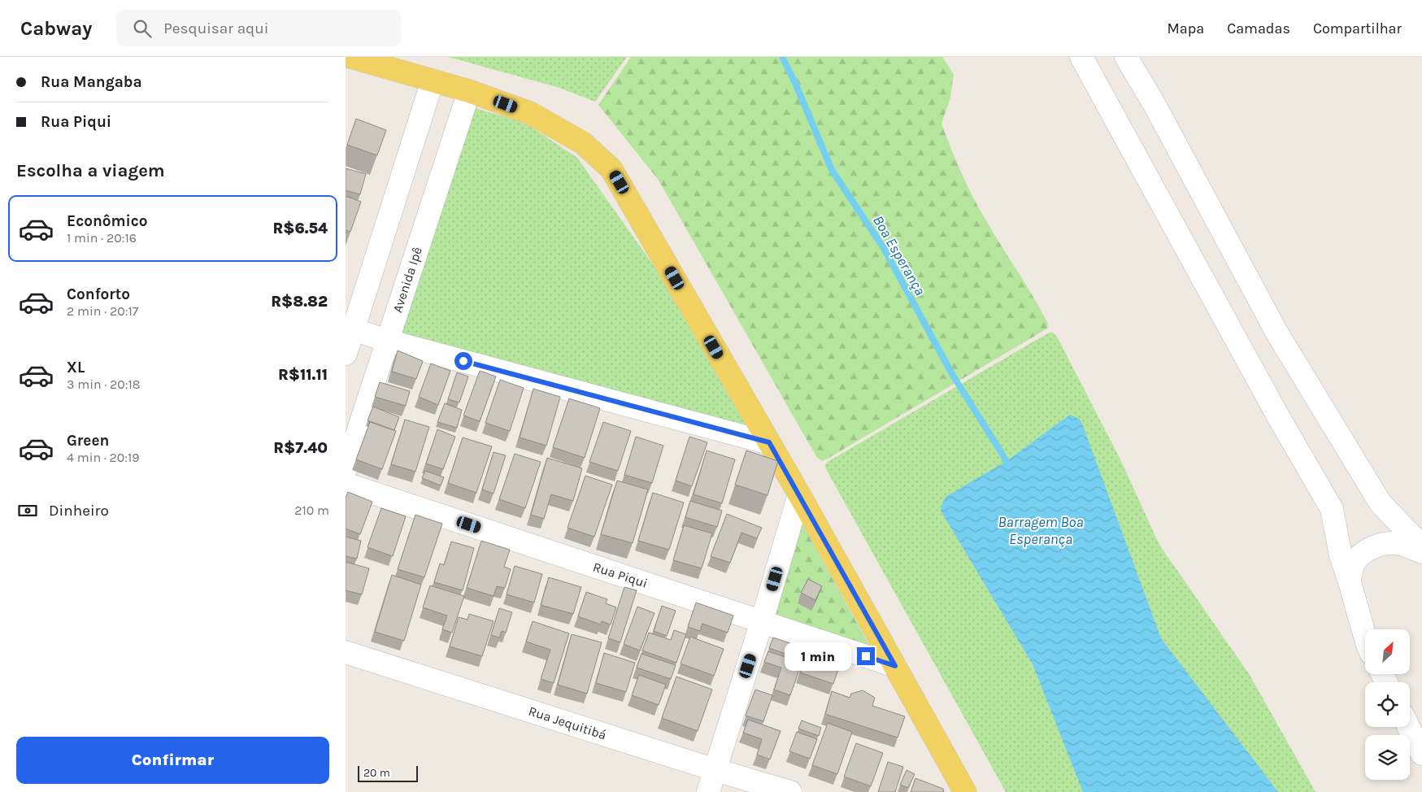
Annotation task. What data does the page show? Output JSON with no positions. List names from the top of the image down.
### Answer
{
  "streets": {
    "street": ["Avenida Ipê", "Rua Piqui", "Rua Jequitibá"]
  },
  "water": ["Boa Esperança", "Barragem Boa Esperança"],
  "scale_bar": "20 m",
  "north": "top right",
  "page": {
    "header": "Cabway",
    "search": "Pesquisar aqui",
    "nav": ["Mapa", "Camadas", "Compartilhar"],
    "banner": ["Rua Mangaba", "Rua Piqui"],
    "heading": "Escolha a viagem",
    "list": [
      {
        "name": "Econômico",
        "note": "1 min · 20:16",
        "value": "R$6.54"
      },
      {
        "name": "Conforto",
        "note": "2 min · 20:17",
        "value": "R$8.82"
      },
      {
        "name": "XL",
        "note": "3 min · 20:18",
        "value": "R$11.11"
      },
      {
        "name": "Green",
        "note": "4 min · 20:19",
        "value": "R$7.40"
      }
    ],
    "pay": ["Dinheiro", "210 m"],
    "bubble": "1 min",
    "buttons": "Confirmar",
    "scale": "20 m"
  }
}
